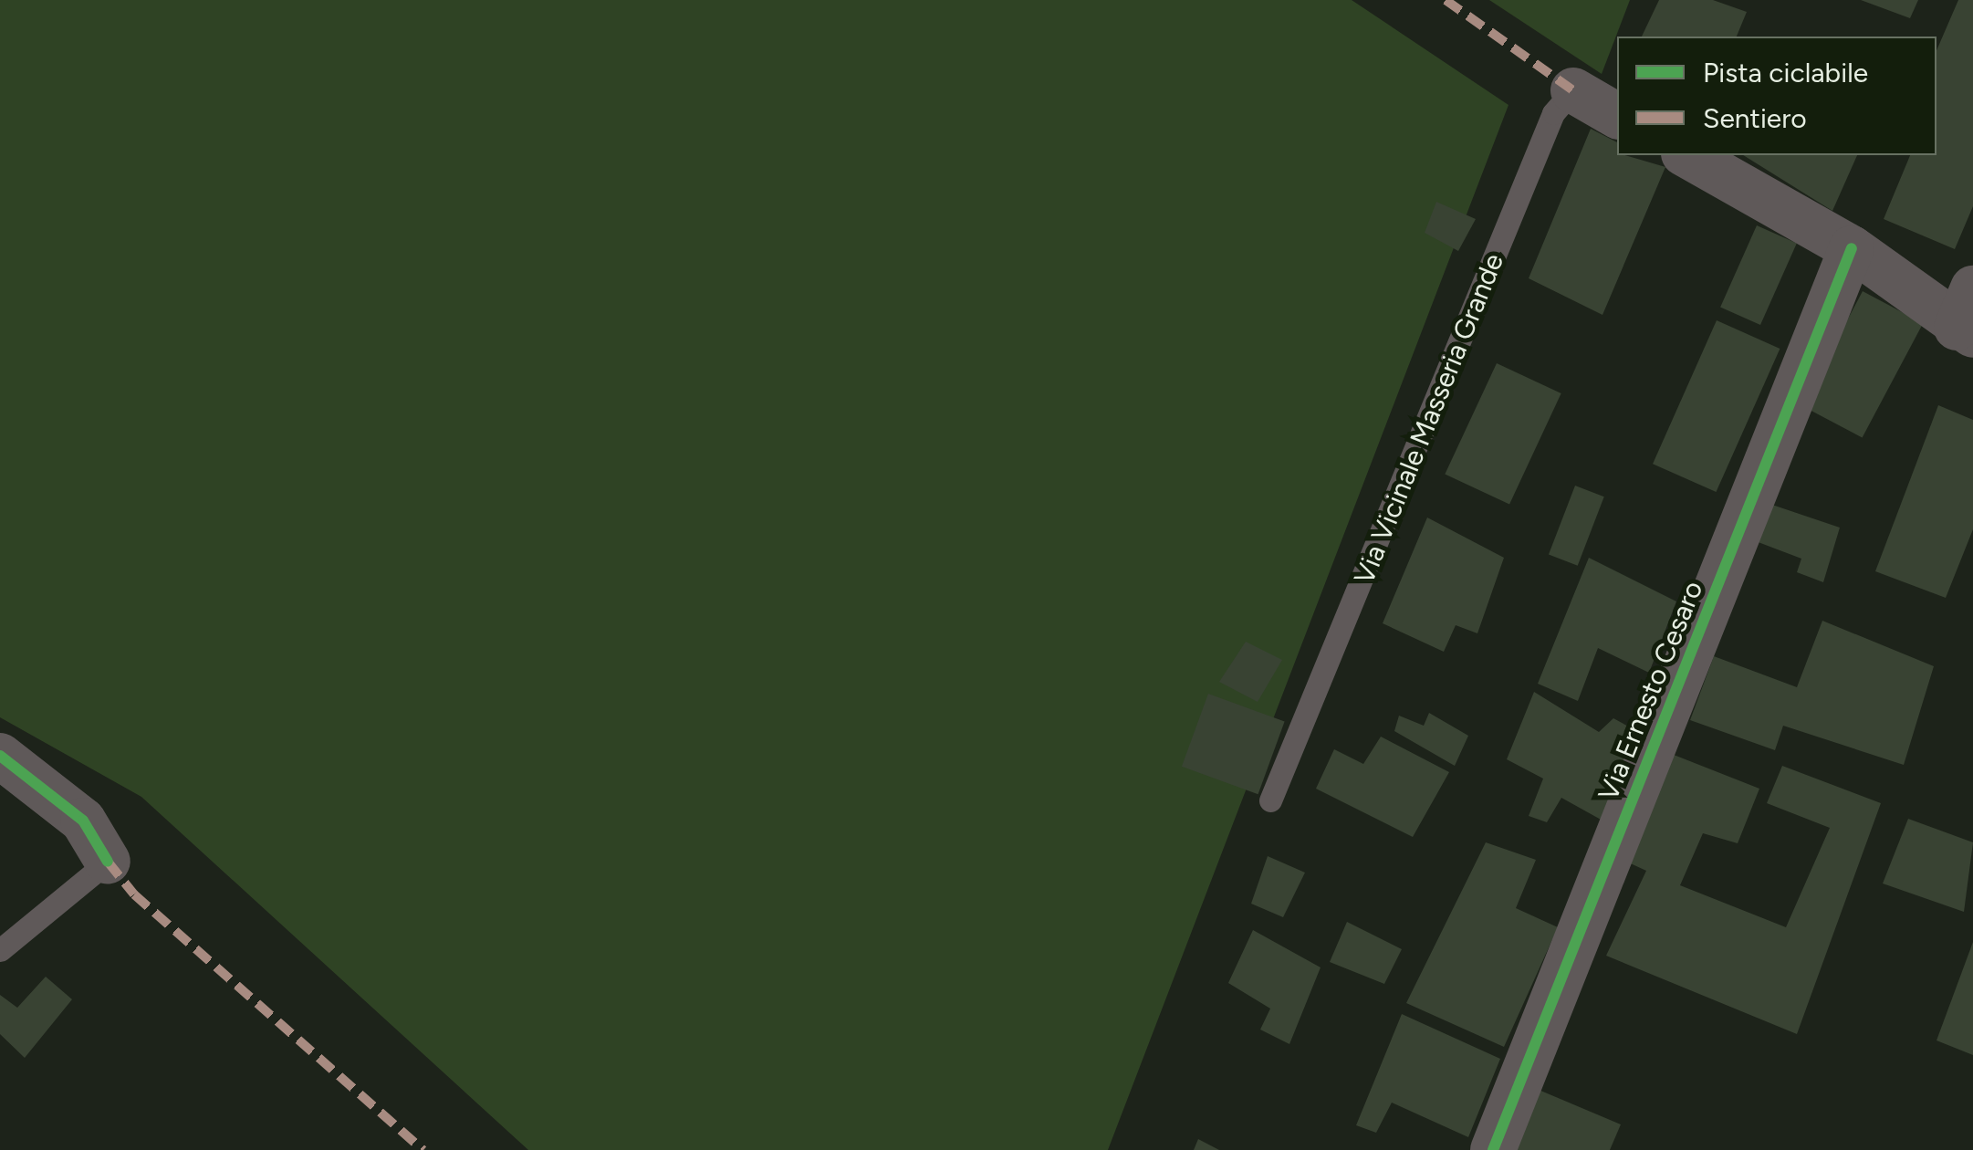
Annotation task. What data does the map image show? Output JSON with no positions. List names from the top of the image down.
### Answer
{
  "streets": {
    "street": ["Via Vicinale Masseria Grande", "Via Ernesto Cesaro"]
  },
  "legend": ["Pista ciclabile", "Sentiero"]
}
